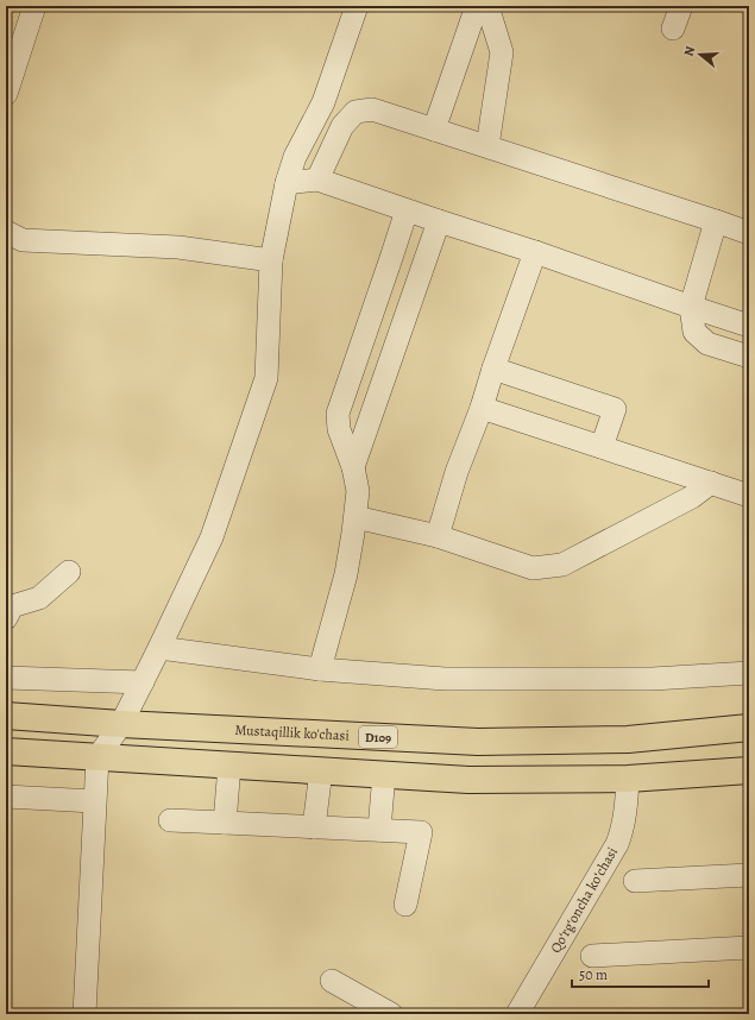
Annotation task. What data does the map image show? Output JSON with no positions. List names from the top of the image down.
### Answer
{
  "streets": {
    "main road": ["Mustaqillik ko'chasi", "D109"],
    "street": ["Qoʻrgʻoncha koʻchasi"]
  },
  "scale_bar": "50 m",
  "north": "left"
}
